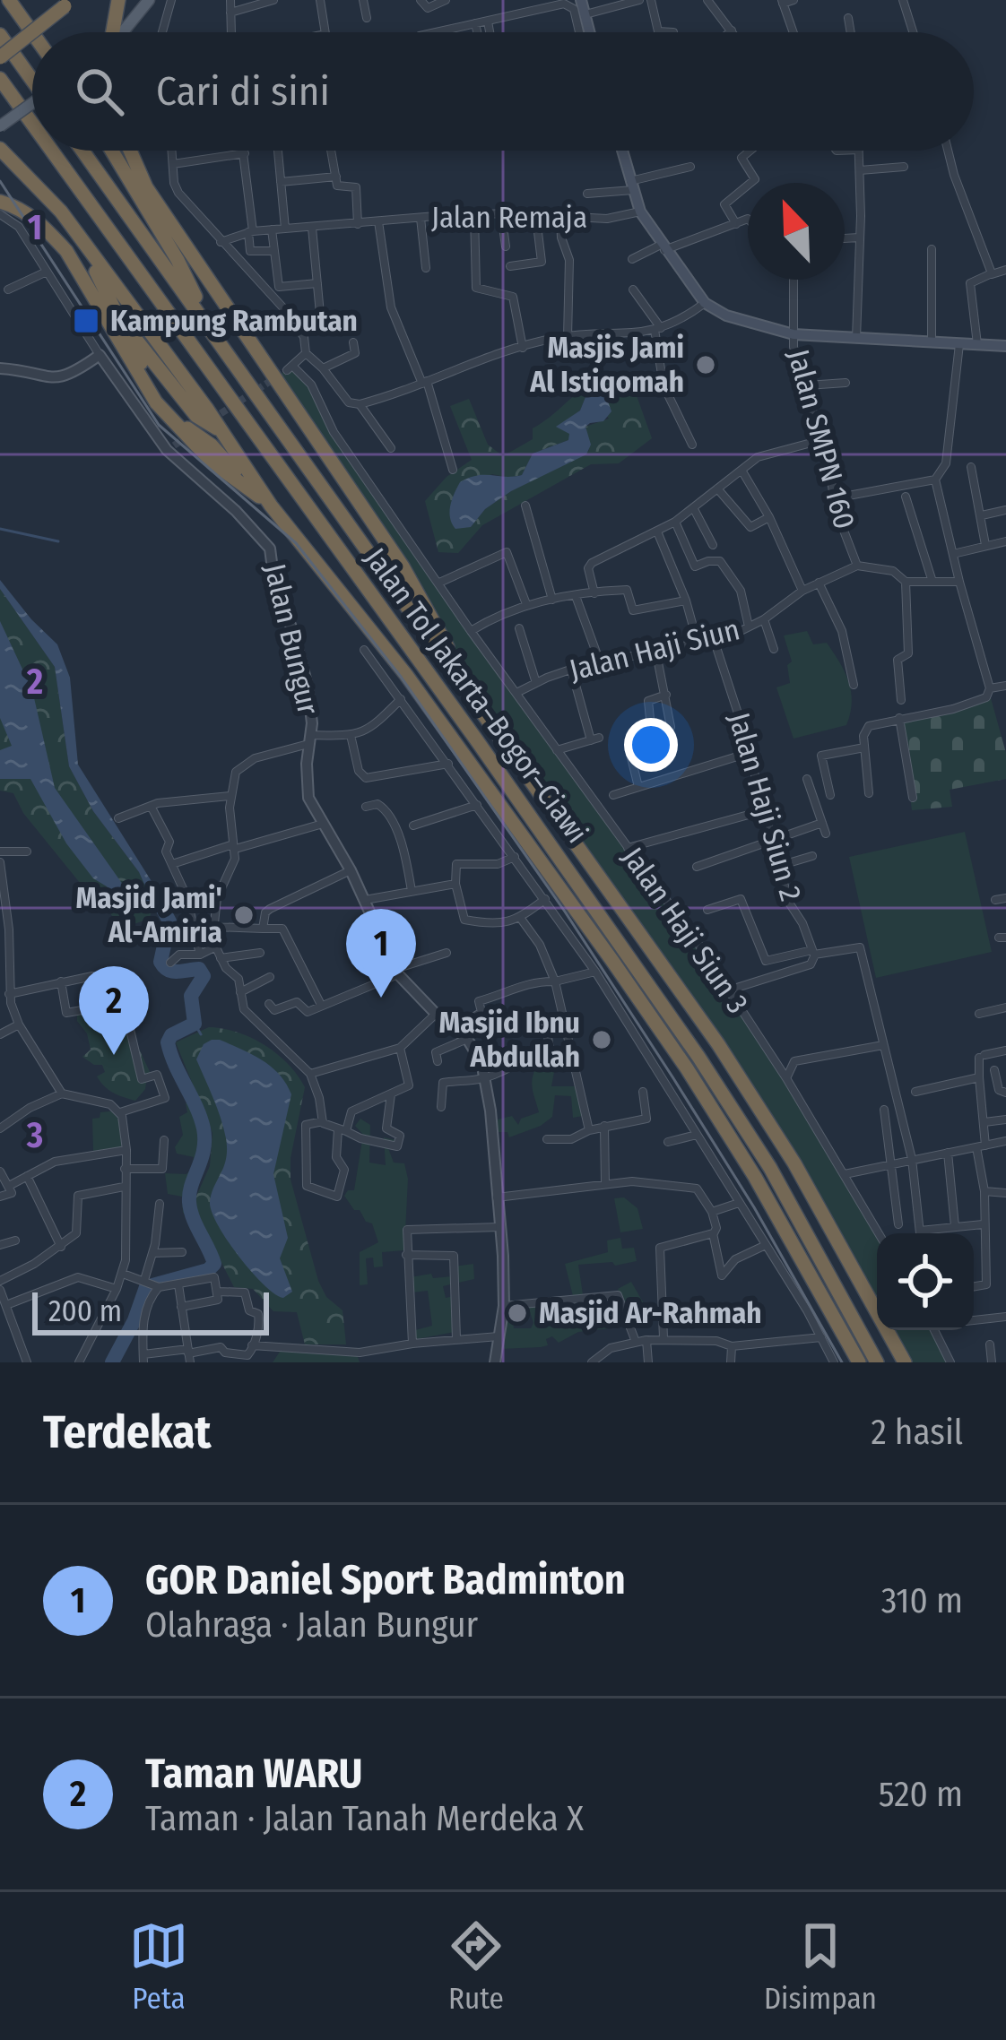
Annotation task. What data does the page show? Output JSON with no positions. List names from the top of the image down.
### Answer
{
  "streets": {
    "highway": ["Jalan Tol Jakarta–Bogor–Ciawi"],
    "street": [
      "Jalan Remaja",
      "Jalan SMPN 160",
      "Jalan Bungur",
      "Jalan Haji Siun",
      "Jalan Haji Siun 2",
      "Jalan Haji Siun 3"
    ]
  },
  "crossings": [
    ["Jalan SMPN 160", "Jalan Haji Siun"],
    ["Jalan Haji Siun", "Jalan Haji Siun 2"],
    ["Jalan Haji Siun", "Jalan Haji Siun 3"]
  ],
  "places": {
    "transit": ["Kampung Rambutan"],
    "other": [
      "Masjis Jami Al Istiqomah",
      "Masjid Jami' Al-Amiria",
      "Masjid Ibnu Abdullah",
      "Masjid Ar-Rahmah"
    ]
  },
  "scale_bar": "200 m",
  "north": "top left",
  "page": {
    "search": "Cari di sini",
    "pins": ["1", "2"],
    "scale": "200 m",
    "heading": ["Terdekat", "2 hasil"],
    "list": [
      {
        "mark": "1",
        "name": "GOR Daniel Sport Badminton",
        "note": "Olahraga · Jalan Bungur",
        "value": "310 m"
      },
      {
        "mark": "2",
        "name": "Taman WARU",
        "note": "Taman · Jalan Tanah Merdeka X",
        "value": "520 m"
      }
    ],
    "nav": ["Peta", "Rute", "Disimpan"]
  },
  "grid": {
    "rows": ["1", "2", "3"]
  }
}
